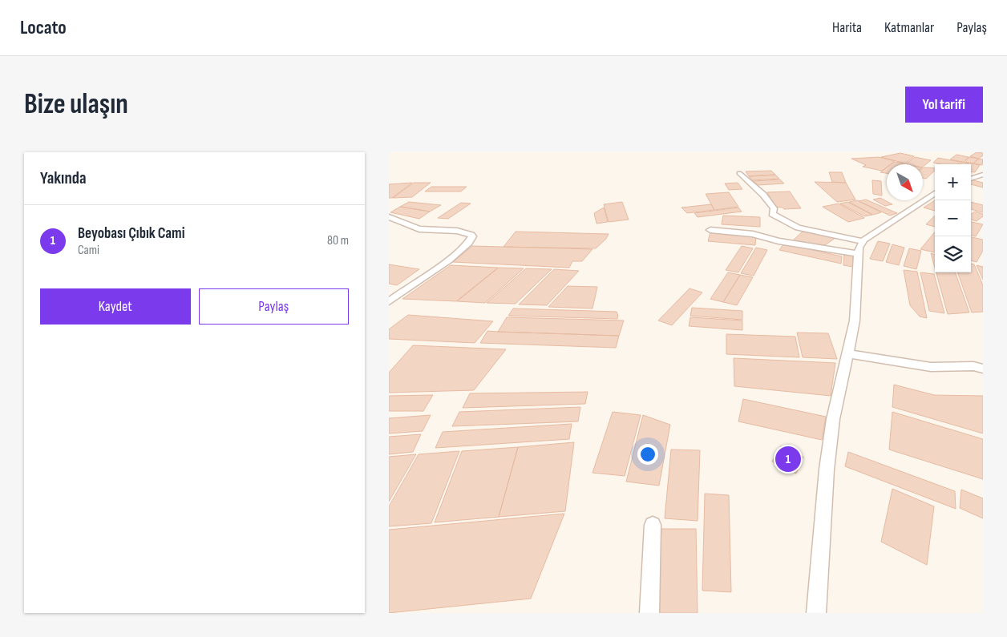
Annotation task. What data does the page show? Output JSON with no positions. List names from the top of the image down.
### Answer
{
  "north": "bottom right",
  "page": {
    "header": "Locato",
    "nav": ["Harita", "Katmanlar", "Paylaş"],
    "buttons": [
      "Yol tarifi",
      ["Kaydet", "Paylaş"]
    ],
    "title": "Bize ulaşın",
    "heading": "Yakında",
    "map_buttons": ["+", "−"],
    "list": [
      {
        "mark": "1",
        "name": "Beyobası Çıbık Cami",
        "note": "Cami",
        "value": "80 m"
      }
    ],
    "pins": "1"
  }
}
